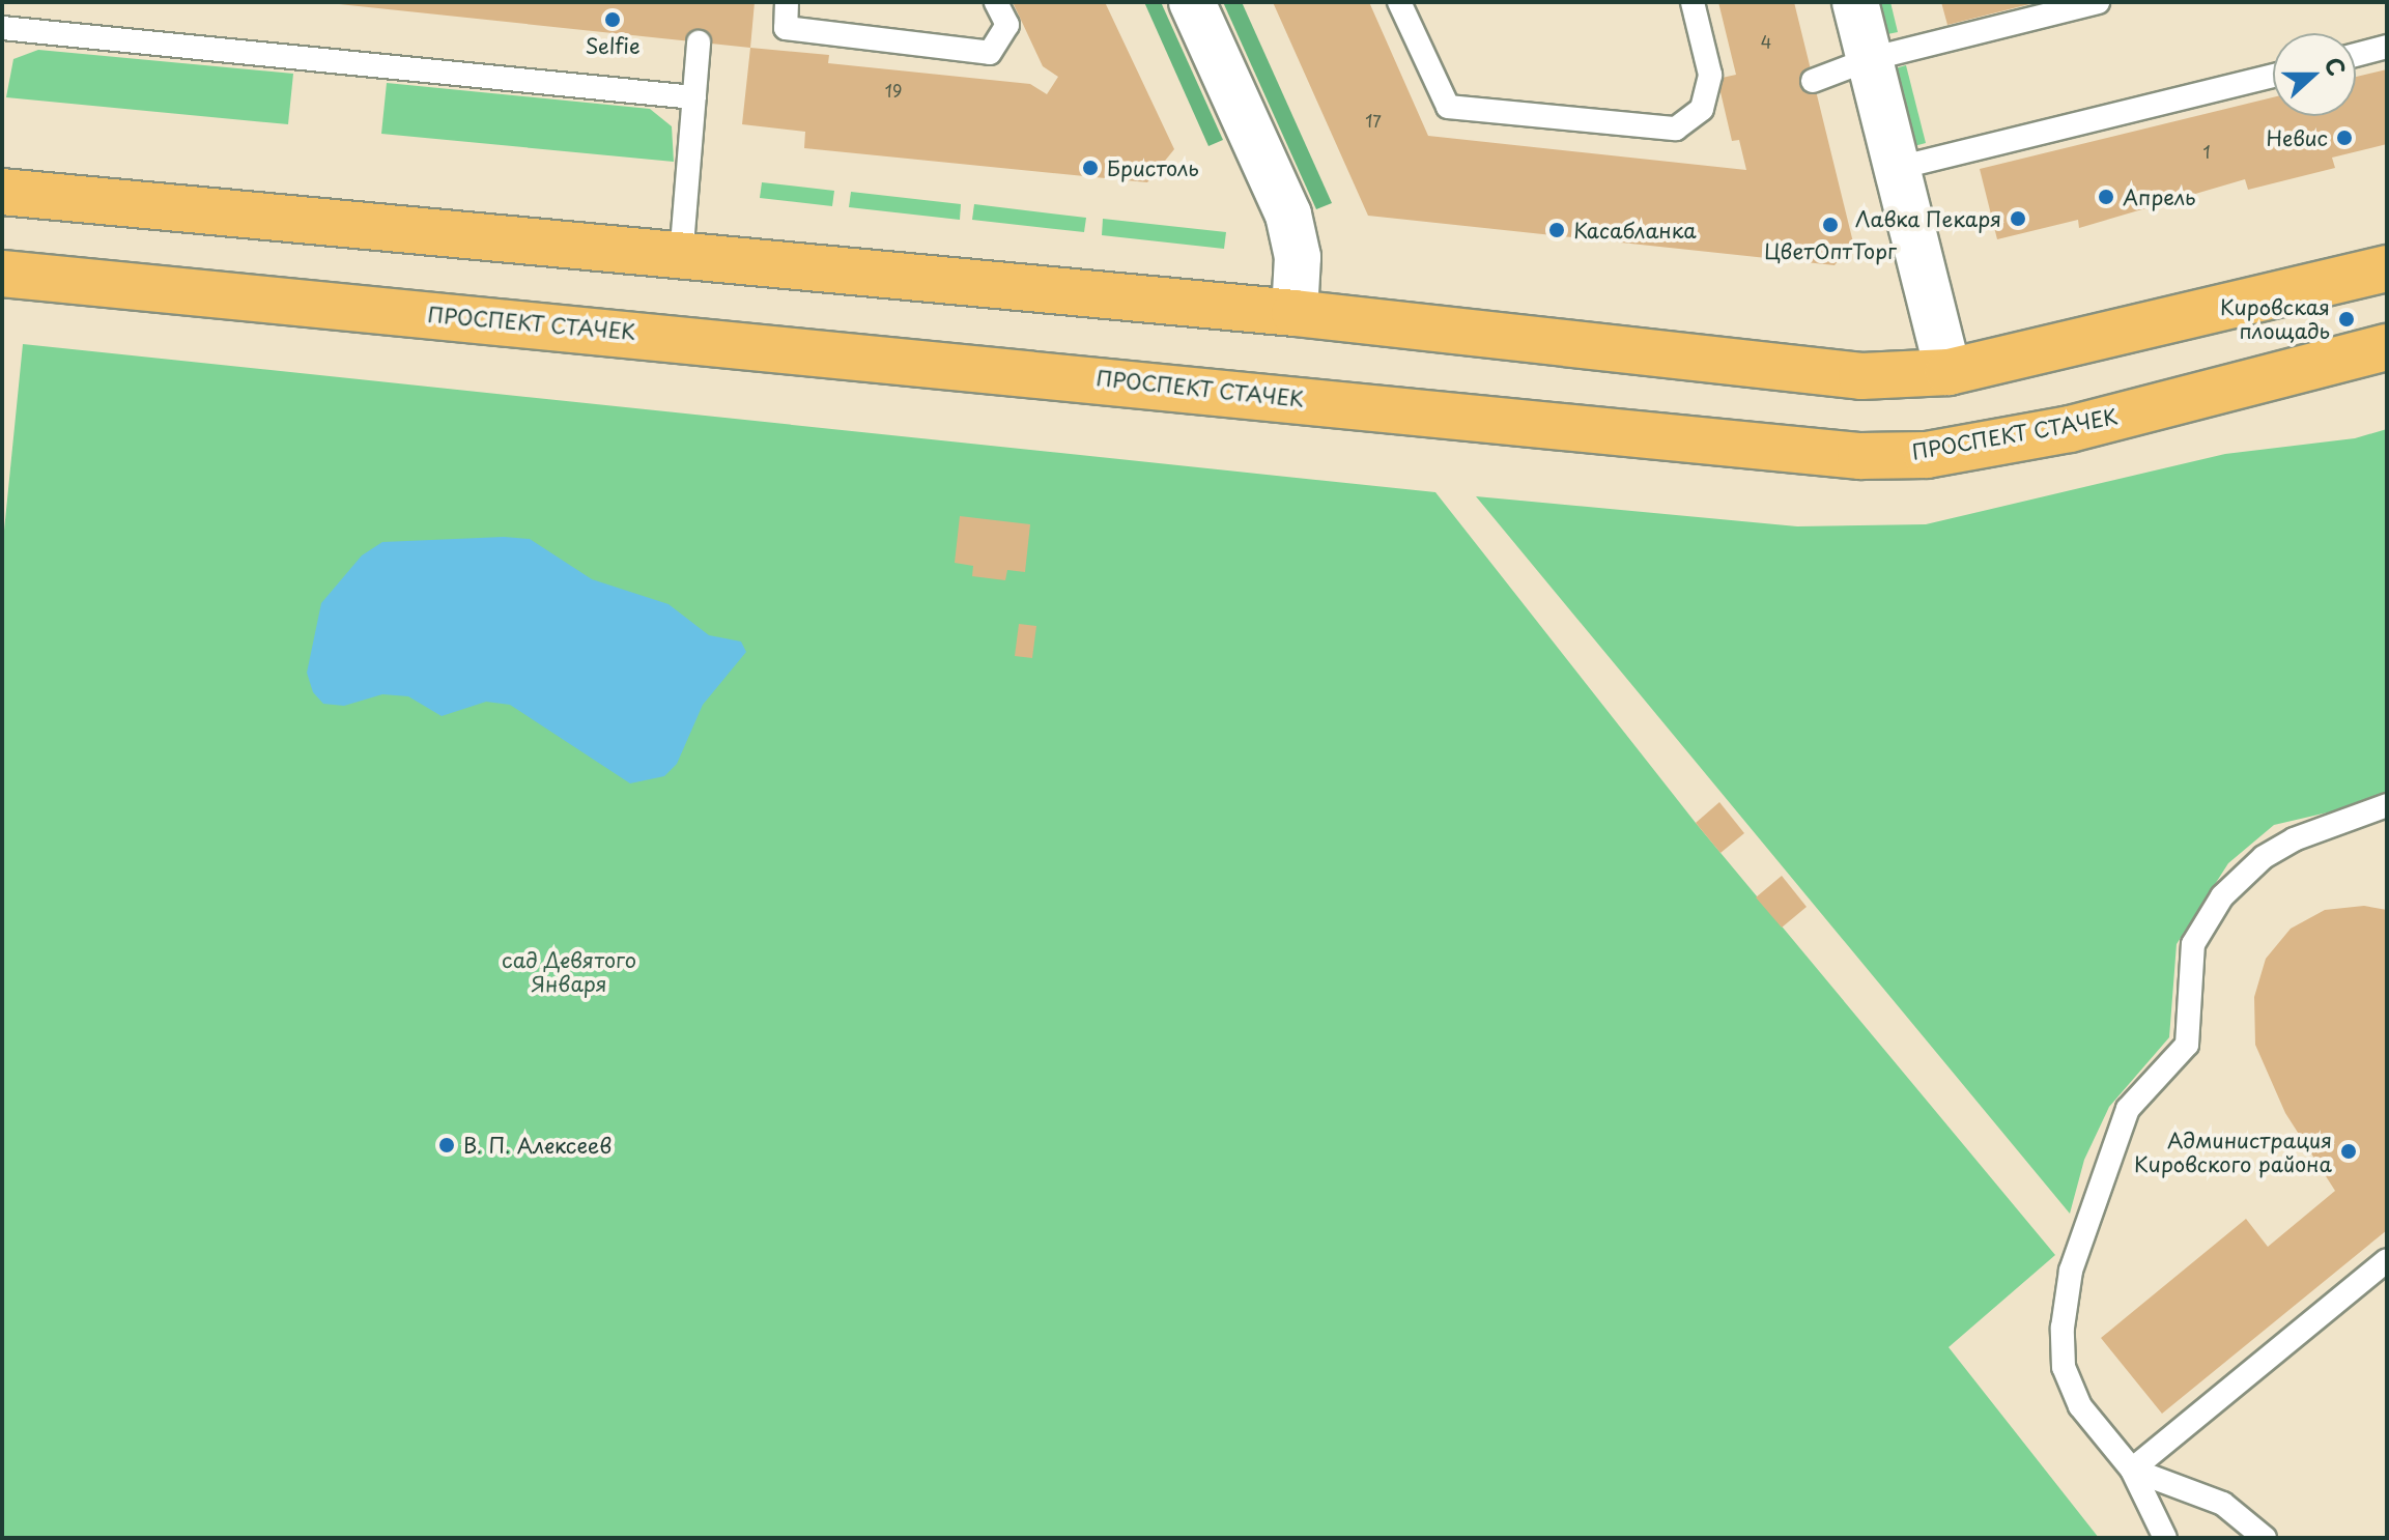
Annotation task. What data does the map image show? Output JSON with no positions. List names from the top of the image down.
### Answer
{
  "streets": {
    "main road": ["ПРОСПЕКТ СТАЧЕК"]
  },
  "parks": ["сад Девятого Января"],
  "places": [
    "Selfie",
    "Невис",
    "Бристоль",
    "Апрель",
    "Лавка Пекаря",
    "ЦветОптТорг",
    "Касабланка",
    "Кировская площадь",
    "В. П. Алексеев",
    "Администрация Кировского района"
  ],
  "house_numbers": [
    "4",
    "19",
    "17",
    "1"
  ],
  "north": "right"
}
